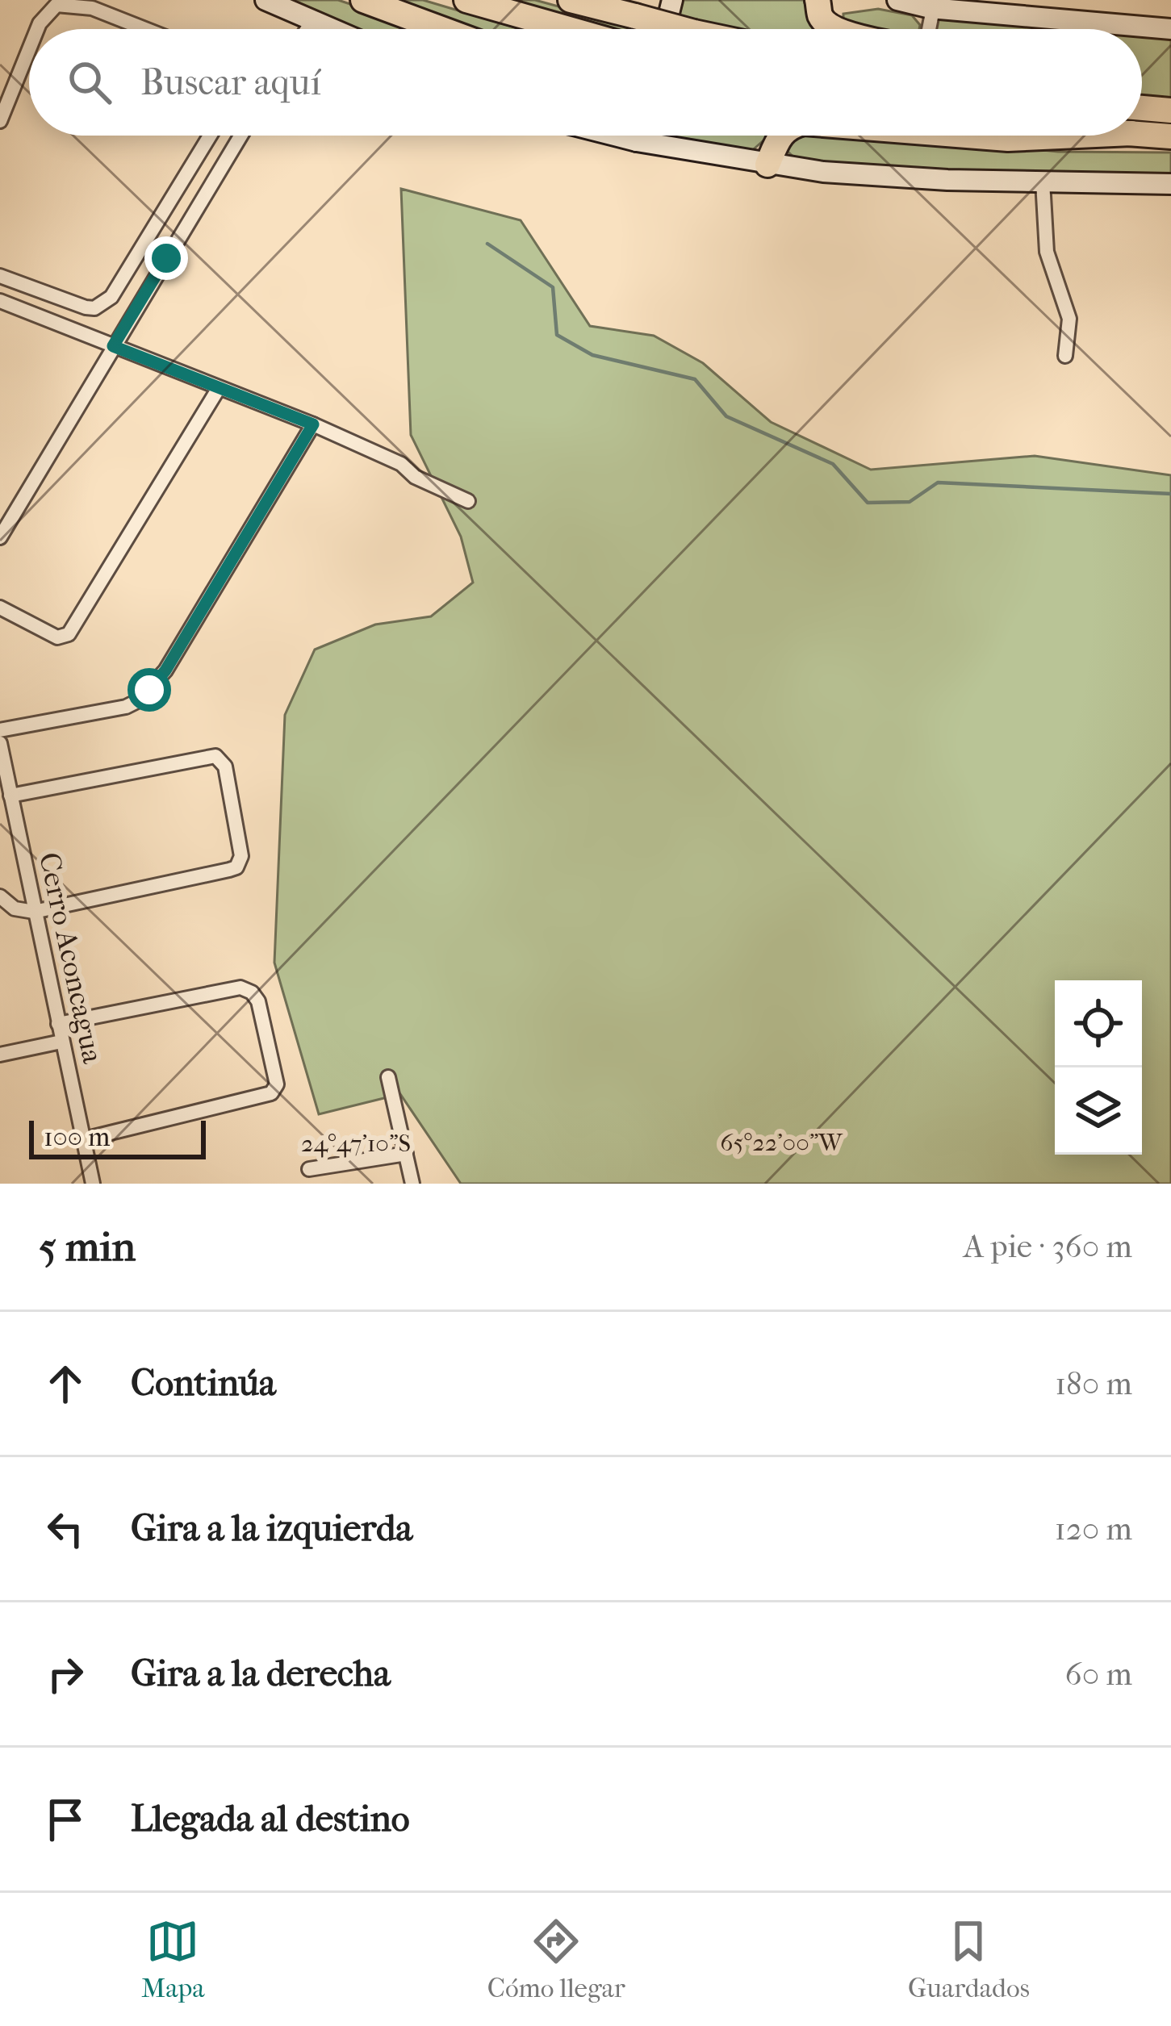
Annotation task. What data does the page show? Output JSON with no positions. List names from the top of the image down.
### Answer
{
  "streets": {
    "street": ["Cerro Aconcagua"]
  },
  "scale_bar": "100 m",
  "page": {
    "search": "Buscar aquí",
    "scale": "100 m",
    "heading": ["5 min", "A pie · 360 m"],
    "list": [
      ["Continúa", "180 m"],
      ["Gira a la izquierda", "120 m"],
      ["Gira a la derecha", "60 m"],
      "Llegada al destino"
    ],
    "nav": ["Mapa", "Cómo llegar", "Guardados"]
  },
  "coordinates": ["65°22'00\"W", "24°47'10\"S"]
}
